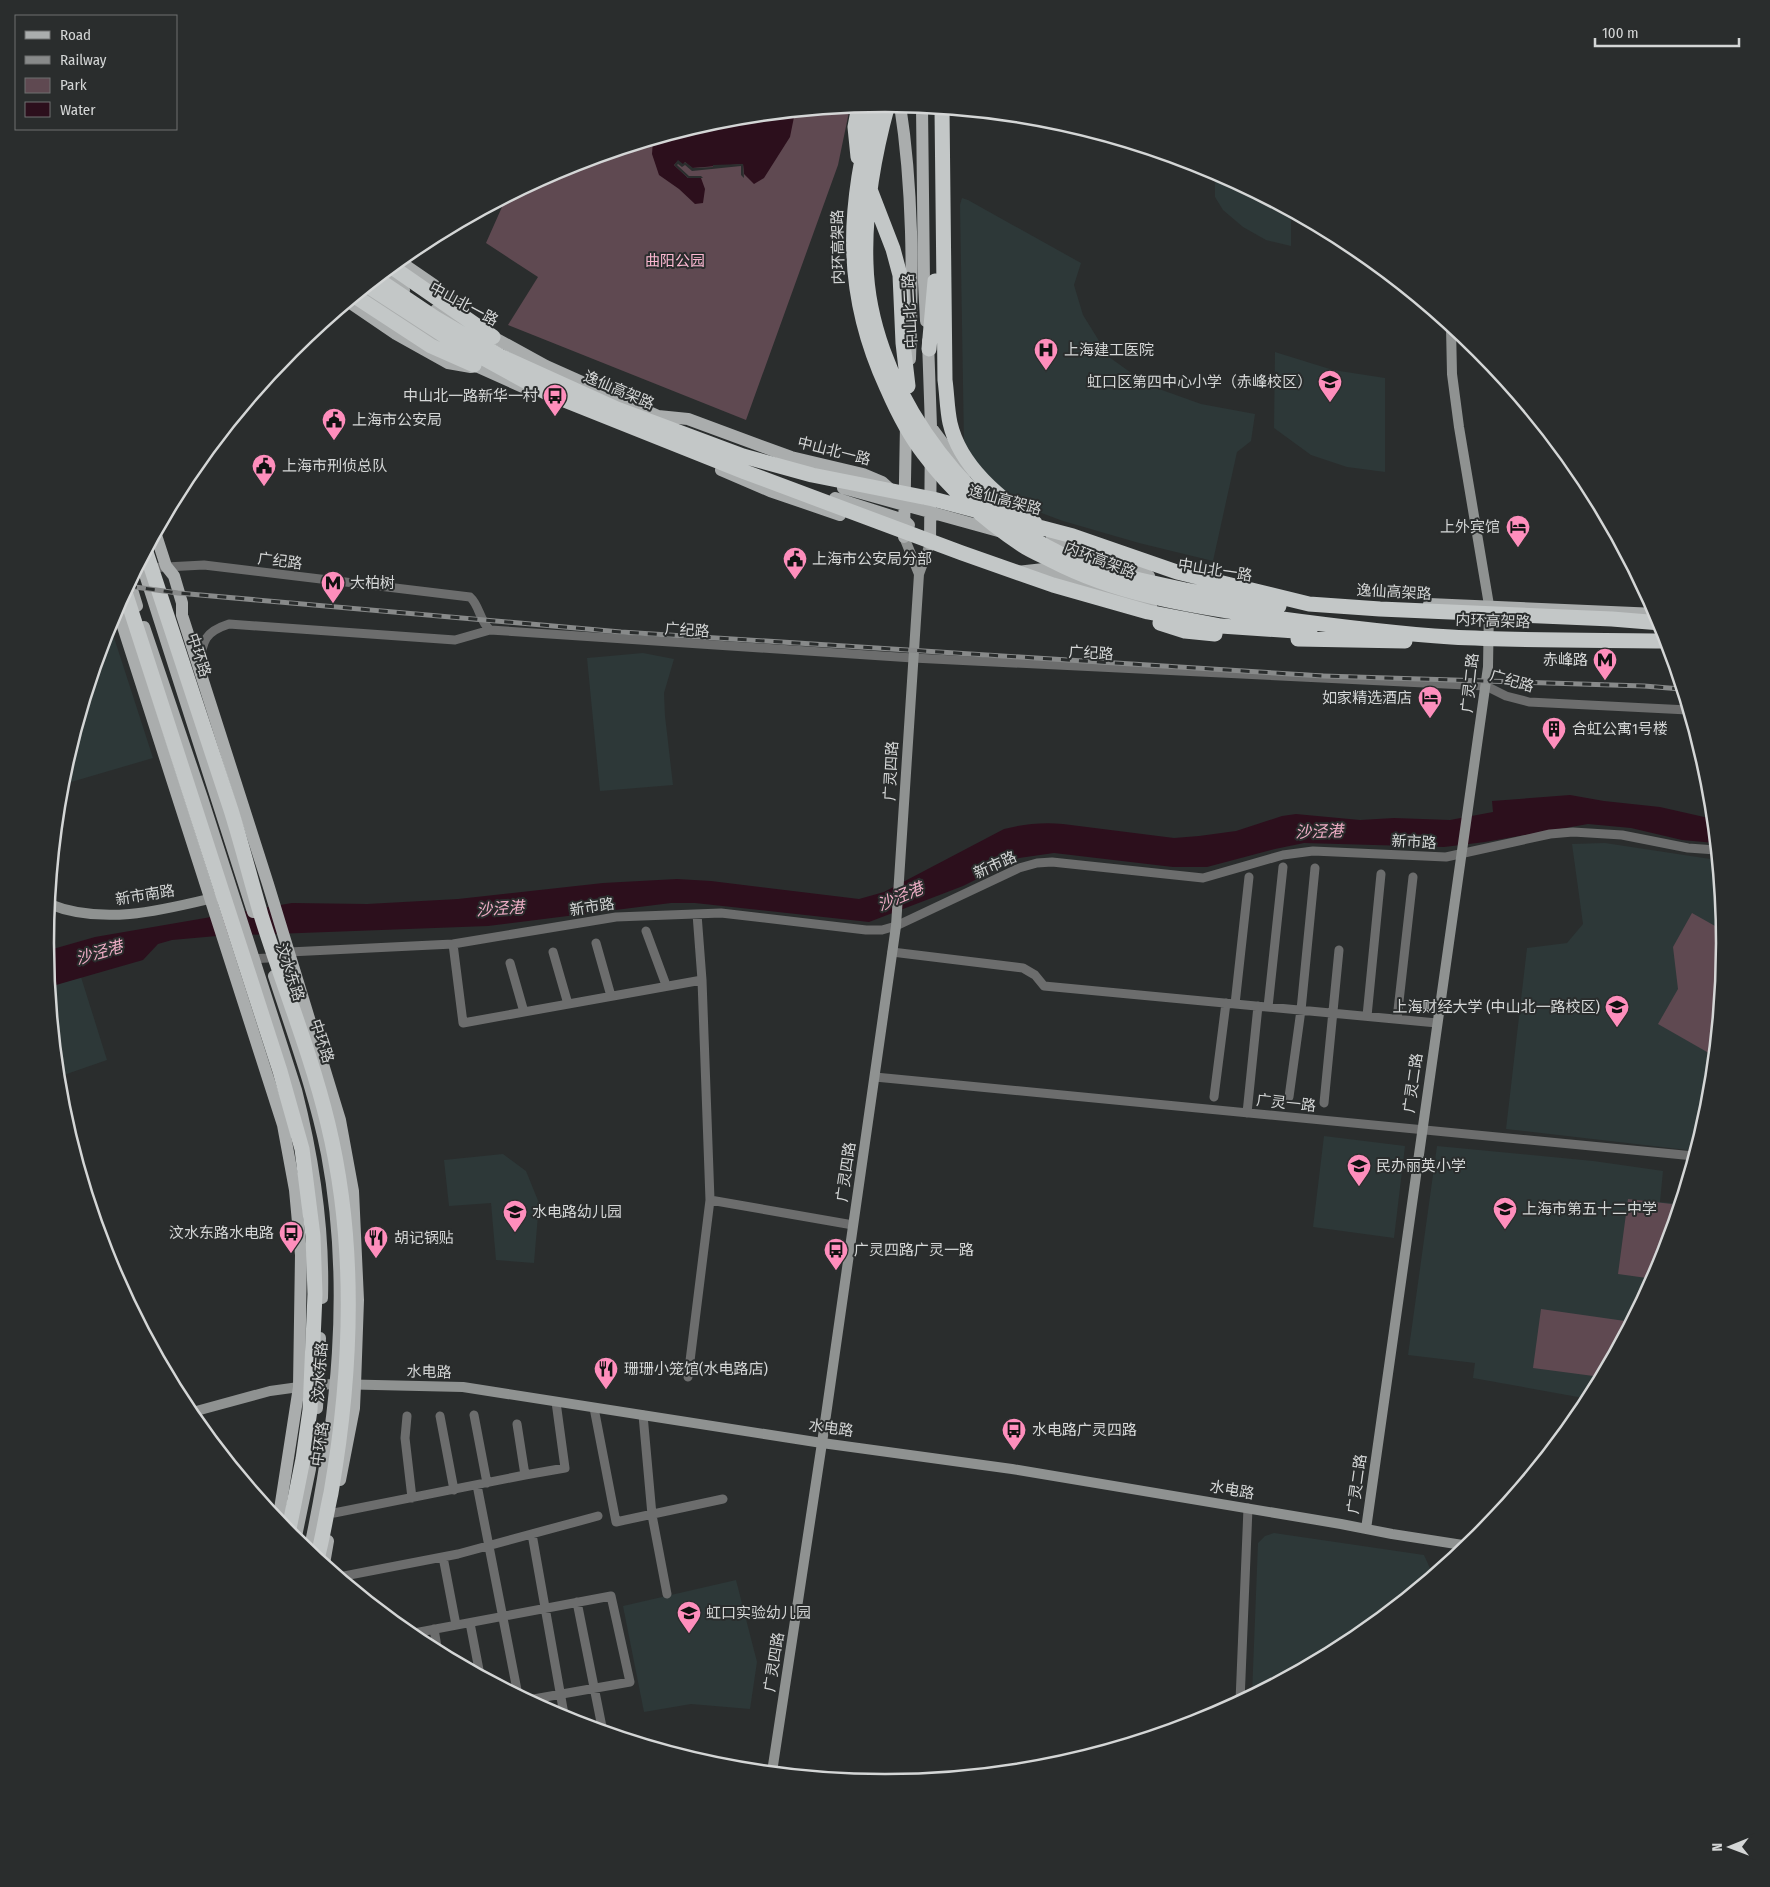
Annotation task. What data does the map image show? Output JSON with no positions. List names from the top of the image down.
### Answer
{
  "streets": {
    "highway": ["内环高架路", "逸仙高架路", "中环路"],
    "main road": [
      "中山北一路",
      "中山北二路",
      "广灵二路",
      "广灵四路",
      "新市南路",
      "汶水东路",
      "水电路"
    ],
    "street": ["广纪路", "新市路", "广灵一路"]
  },
  "crossings": [
    ["内环高架路", "中山北一路"],
    ["内环高架路", "逸仙高架路"],
    ["中山北一路", "中山北二路"],
    ["中山北二路", "广灵四路"],
    ["广纪路", "广灵二路"],
    ["广纪路", "广灵四路"],
    ["广纪路", "汶水东路"],
    ["广灵二路", "新市路"],
    ["广灵二路", "广灵一路"],
    ["广灵二路", "水电路"],
    ["广灵四路", "新市路"],
    ["广灵四路", "广灵一路"],
    ["广灵四路", "水电路"],
    ["新市路", "汶水东路"],
    ["新市南路", "汶水东路"],
    ["汶水东路", "水电路"]
  ],
  "water": ["沙泾港"],
  "parks": ["曲阳公园"],
  "places": {
    "hospital": ["上海建工医院"],
    "school or university": [
      "虹口区第四中心小学（赤峰校区）",
      "上海财经大学 (中山北一路校区)",
      "民办丽英小学",
      "上海市第五十二中学",
      "水电路幼儿园",
      "虹口实验幼儿园"
    ],
    "bus stop": [
      "中山北一路新华一村",
      "汶水东路水电路",
      "广灵四路广灵一路",
      "水电路广灵四路"
    ],
    "public building": ["上海市公安局", "上海市刑侦总队", "上海市公安局分部"],
    "hotel": ["上外宾馆", "如家精选酒店"],
    "metro station": ["大柏树", "赤峰路"],
    "building": ["合虹公寓1号楼"],
    "restaurant": ["胡记锅贴", "珊珊小笼馆(水电路店)"]
  },
  "legend": [
    "Road",
    "Railway",
    "Park",
    "Water"
  ],
  "scale_bar": "100 m",
  "north": "left"
}
